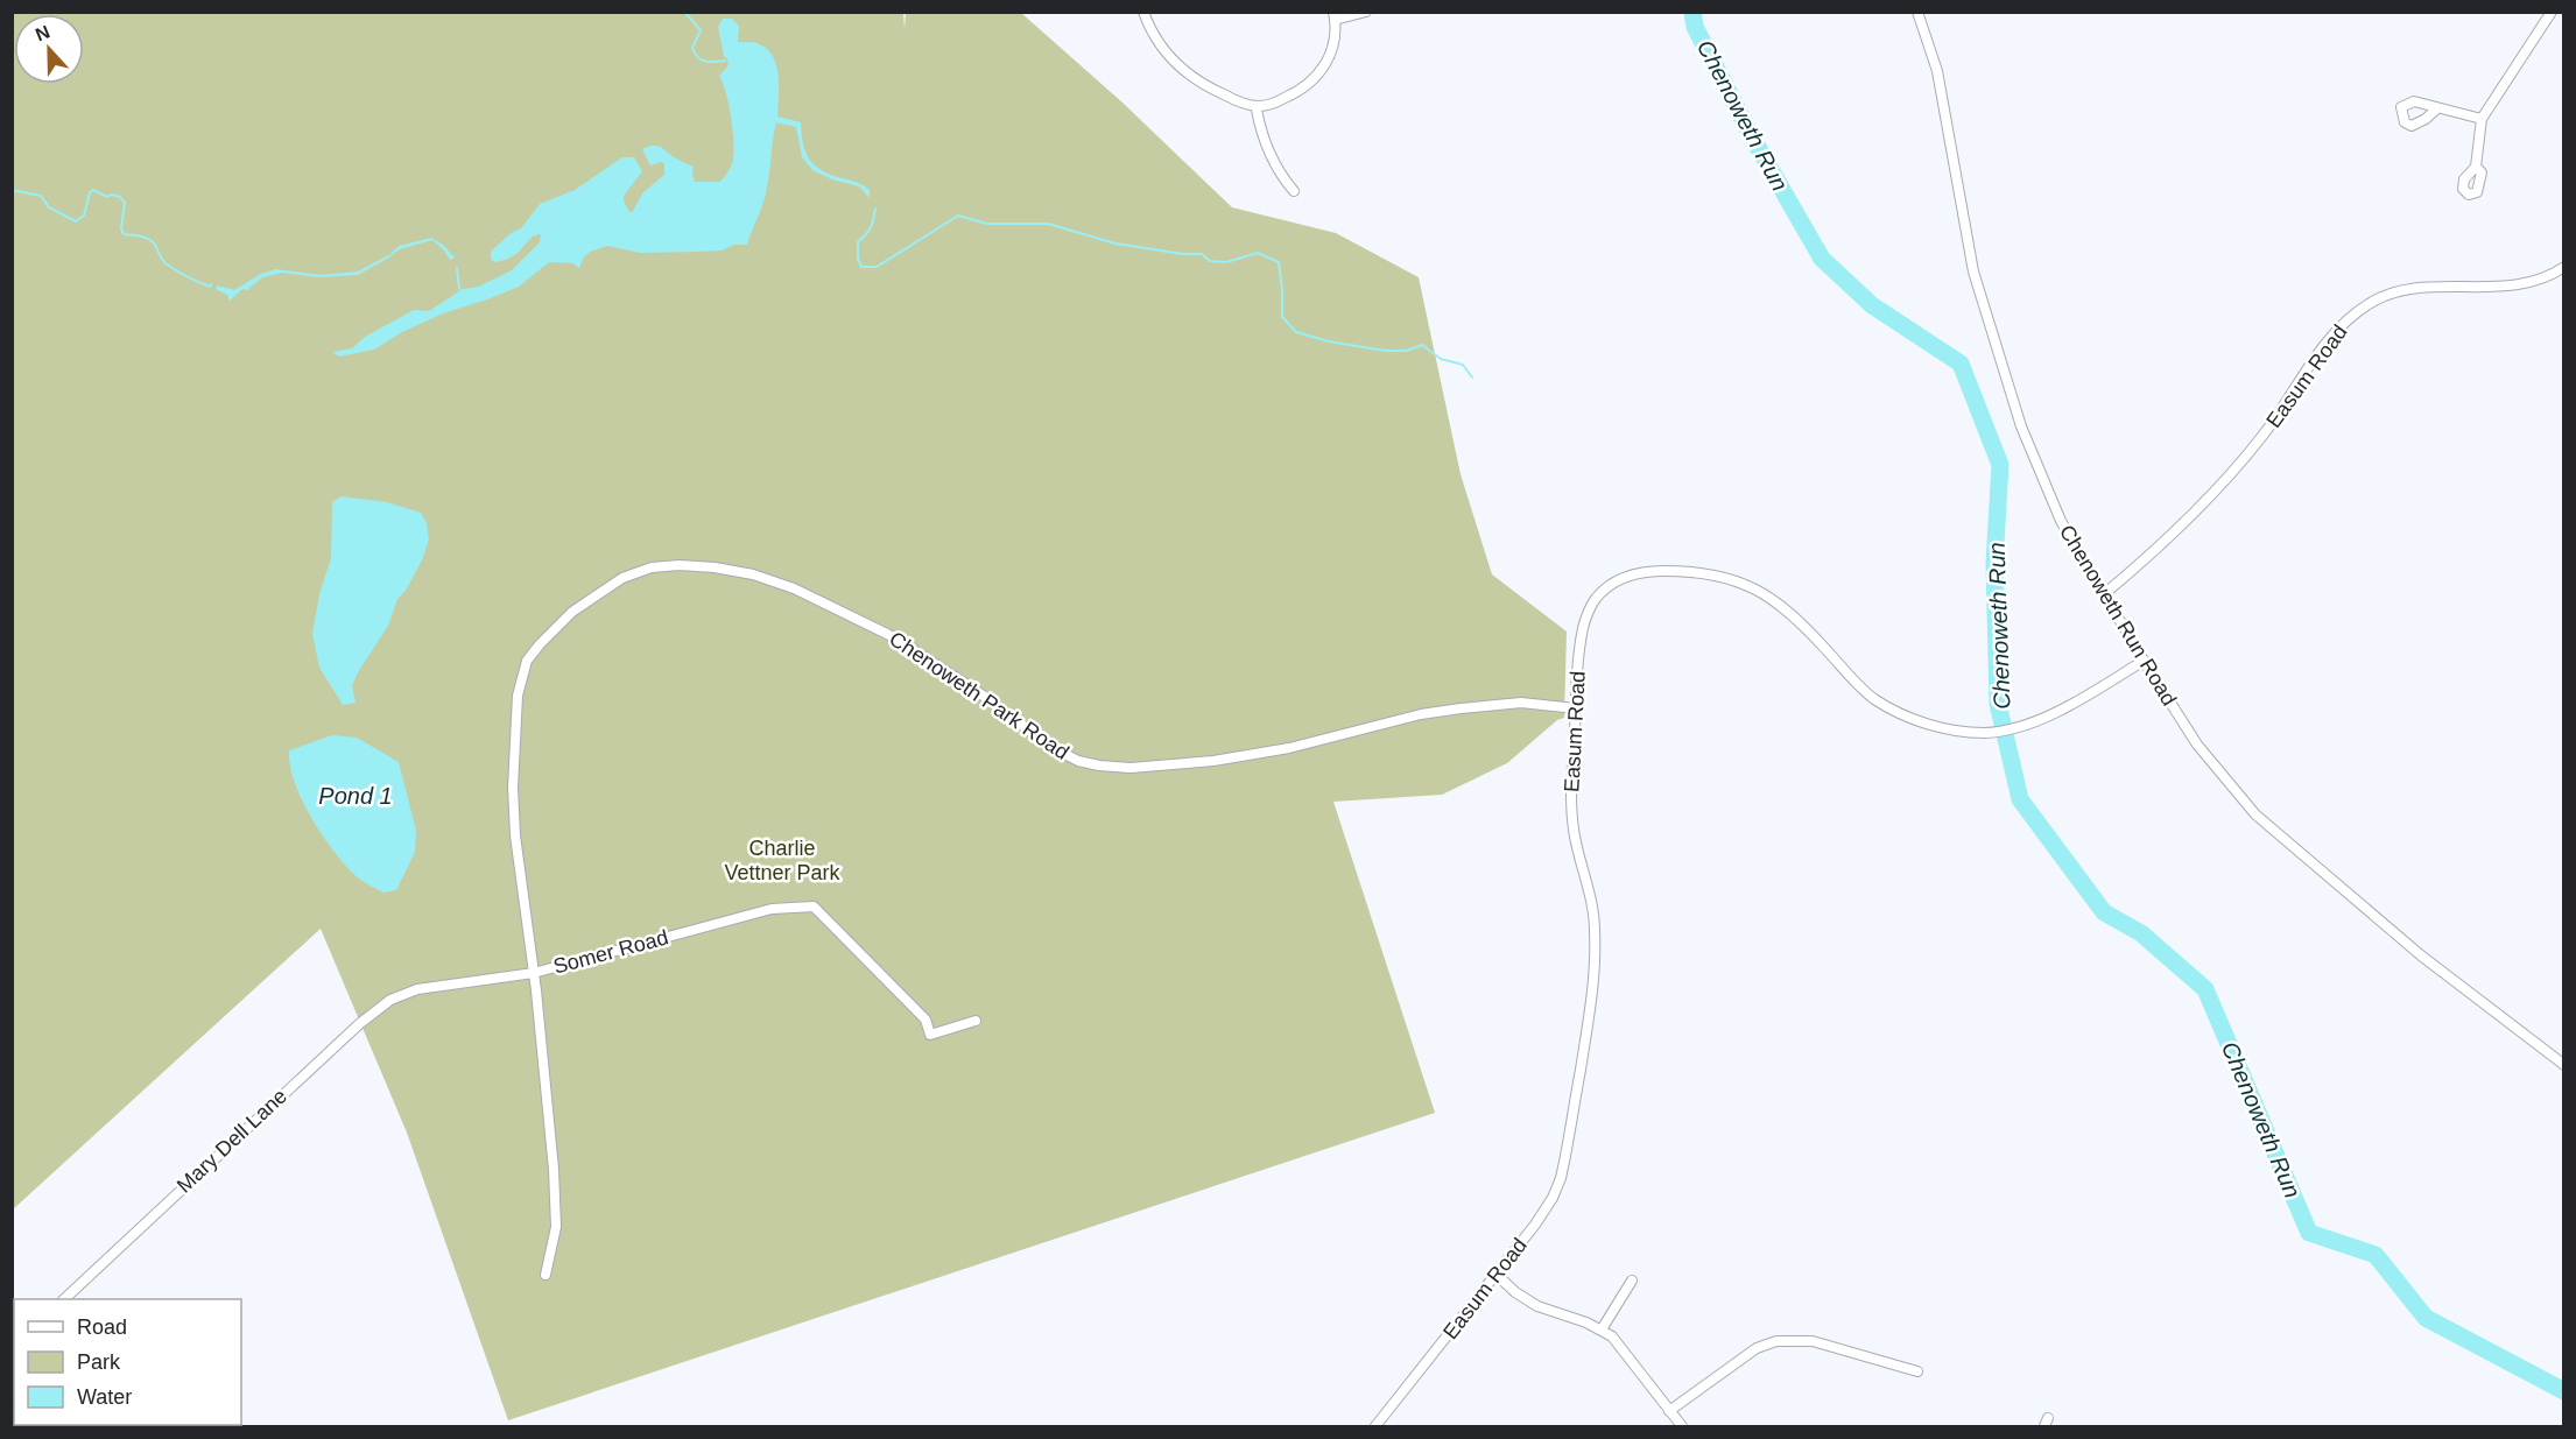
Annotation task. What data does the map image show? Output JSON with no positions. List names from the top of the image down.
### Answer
{
  "streets": {
    "street": [
      "Easum Road",
      "Chenoweth Run Road",
      "Chenoweth Park Road",
      "Somer Road",
      "Mary Dell Lane"
    ]
  },
  "crossings": [
    ["Easum Road", "Chenoweth Run Road"],
    ["Easum Road", "Chenoweth Park Road"],
    ["Chenoweth Park Road", "Somer Road"],
    ["Somer Road", "Mary Dell Lane"]
  ],
  "water": ["Chenoweth Run", "Pond 1"],
  "parks": ["Charlie Vettner Park"],
  "legend": ["Road", "Park", "Water"],
  "north": "top"
}
